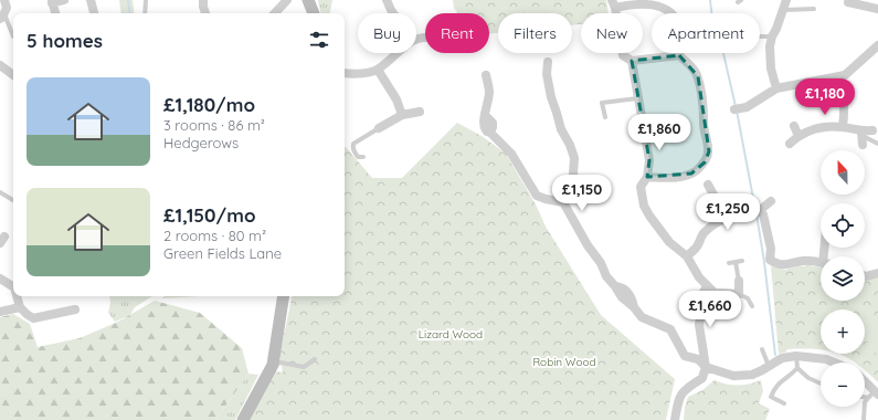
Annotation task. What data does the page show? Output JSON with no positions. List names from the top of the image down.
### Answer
{
  "parks": ["Lizard Wood", "Robin Wood"],
  "north": "top",
  "page": {
    "chip": [
      "Buy",
      "Rent",
      "Filters",
      "New",
      "Apartment"
    ],
    "heading": "5 homes",
    "list": [
      {
        "name": "£1,180/mo",
        "note": "3 rooms · 86 m² · Hedgerows"
      },
      {
        "name": "£1,150/mo",
        "note": "2 rooms · 80 m² · Green Fields Lane"
      }
    ],
    "price": [
      "£1,180",
      "£1,860",
      "£1,150",
      "£1,250",
      "£1,660"
    ],
    "map_buttons": ["+", "−"]
  }
}
